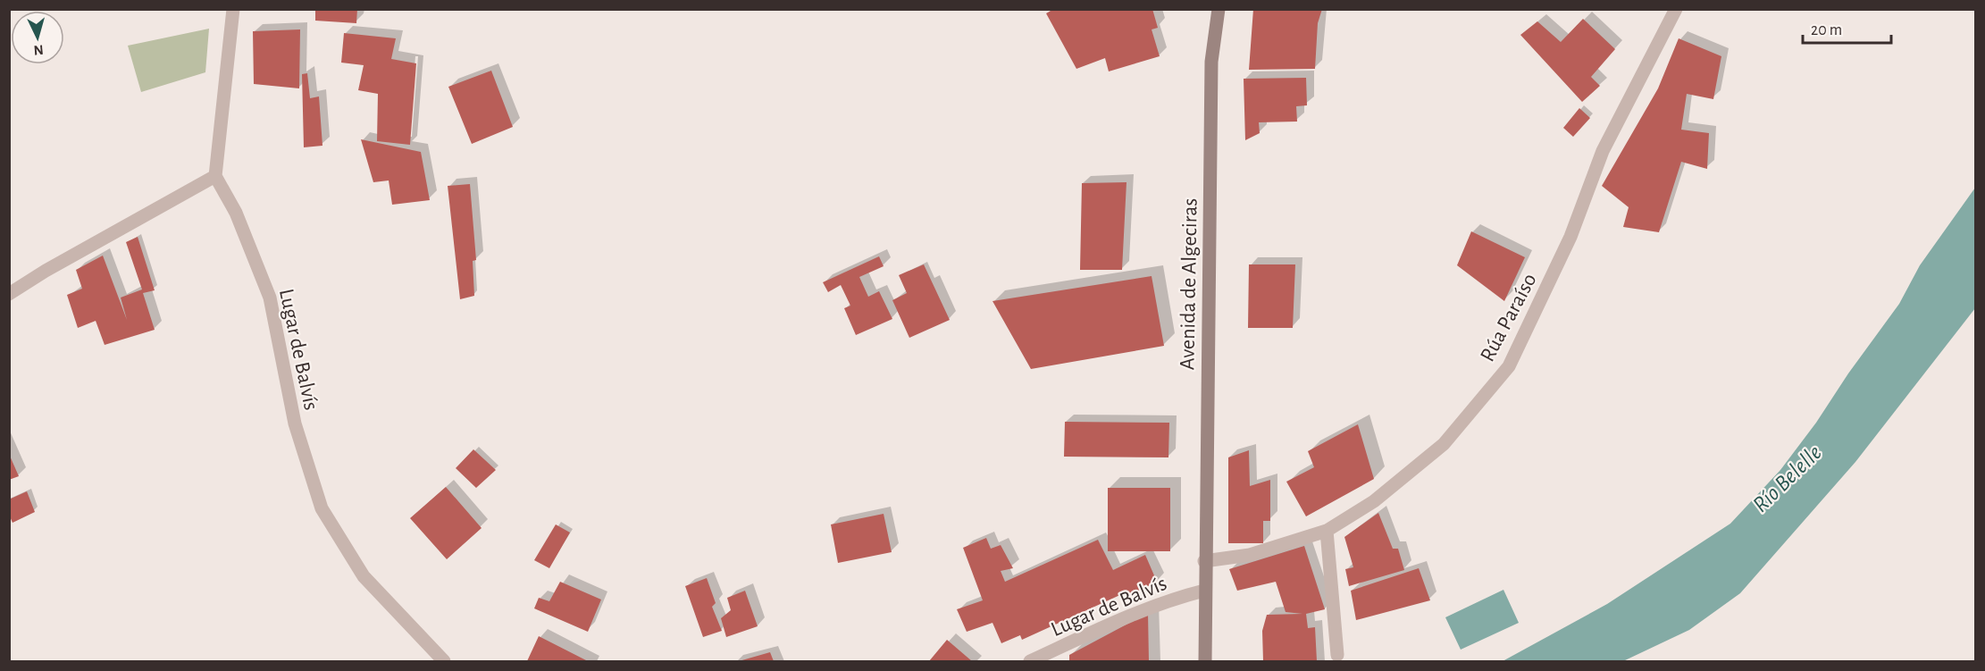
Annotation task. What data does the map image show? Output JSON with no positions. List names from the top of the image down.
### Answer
{
  "streets": {
    "main road": ["Avenida de Algeciras"],
    "street": ["Rúa Paraíso", "Lugar de Balvís"]
  },
  "crossings": [
    ["Avenida de Algeciras", "Rúa Paraíso"],
    ["Avenida de Algeciras", "Lugar de Balvís"]
  ],
  "water": ["Río Belelle"],
  "scale_bar": "20 m",
  "north": "bottom"
}
